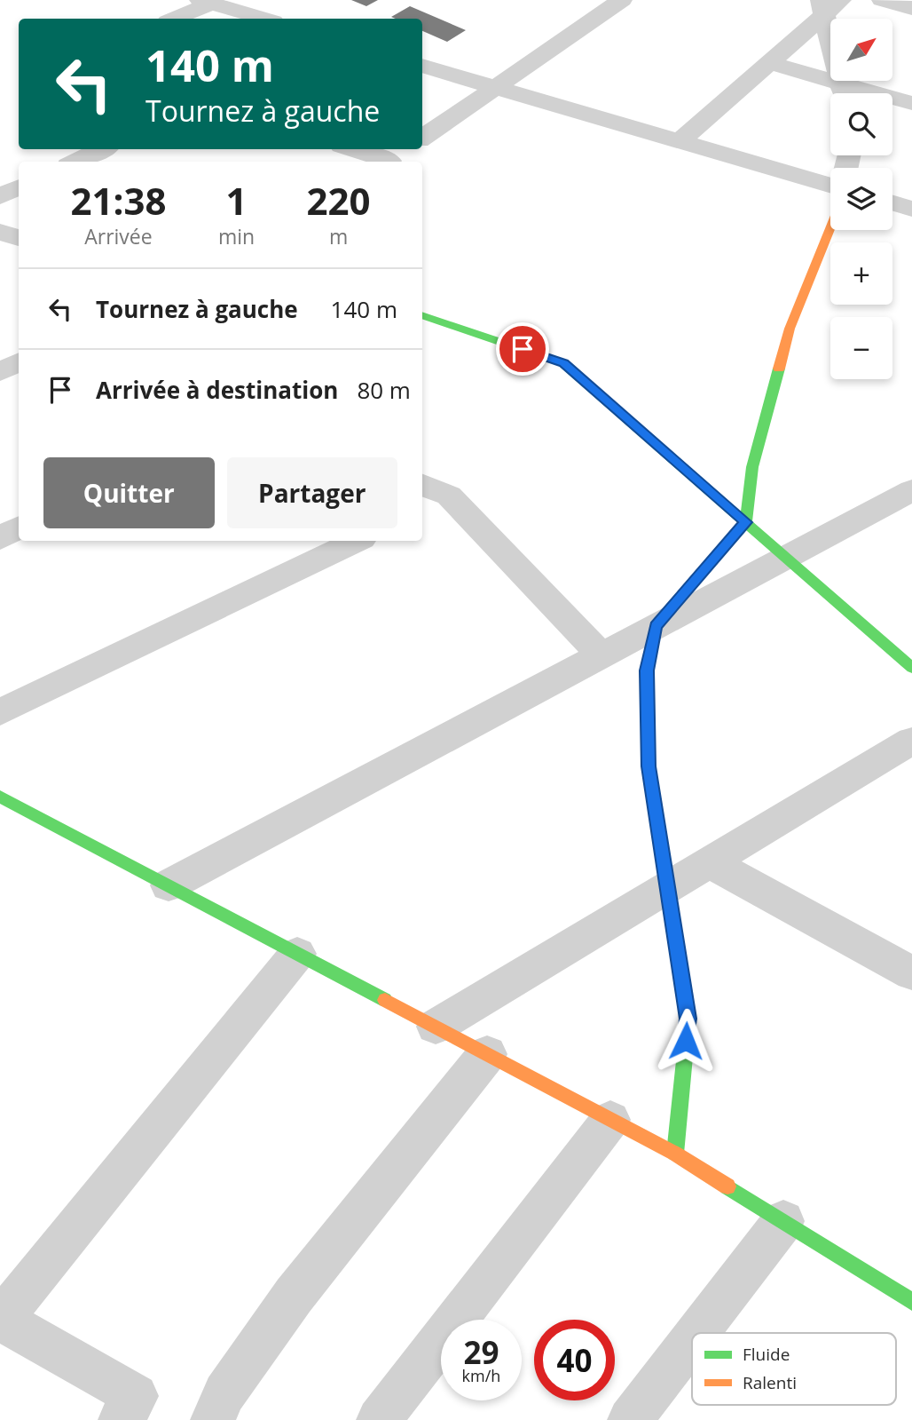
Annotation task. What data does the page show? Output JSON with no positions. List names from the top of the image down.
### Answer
{
  "legend": ["Fluide", "Ralenti"],
  "north": "top right",
  "page": {
    "map_buttons": ["+", "−"],
    "turn": ["140 m", "Tournez à gauche"],
    "eta": [
      "21:38",
      "Arrivée",
      "1",
      "min",
      "220",
      "m"
    ],
    "list": [
      {
        "name": "Tournez à gauche",
        "value": "140 m"
      },
      {
        "name": "Arrivée à destination",
        "value": "80 m"
      }
    ],
    "buttons": ["Quitter", "Partager"],
    "speed": "29 km/h",
    "limit": "40"
  }
}
